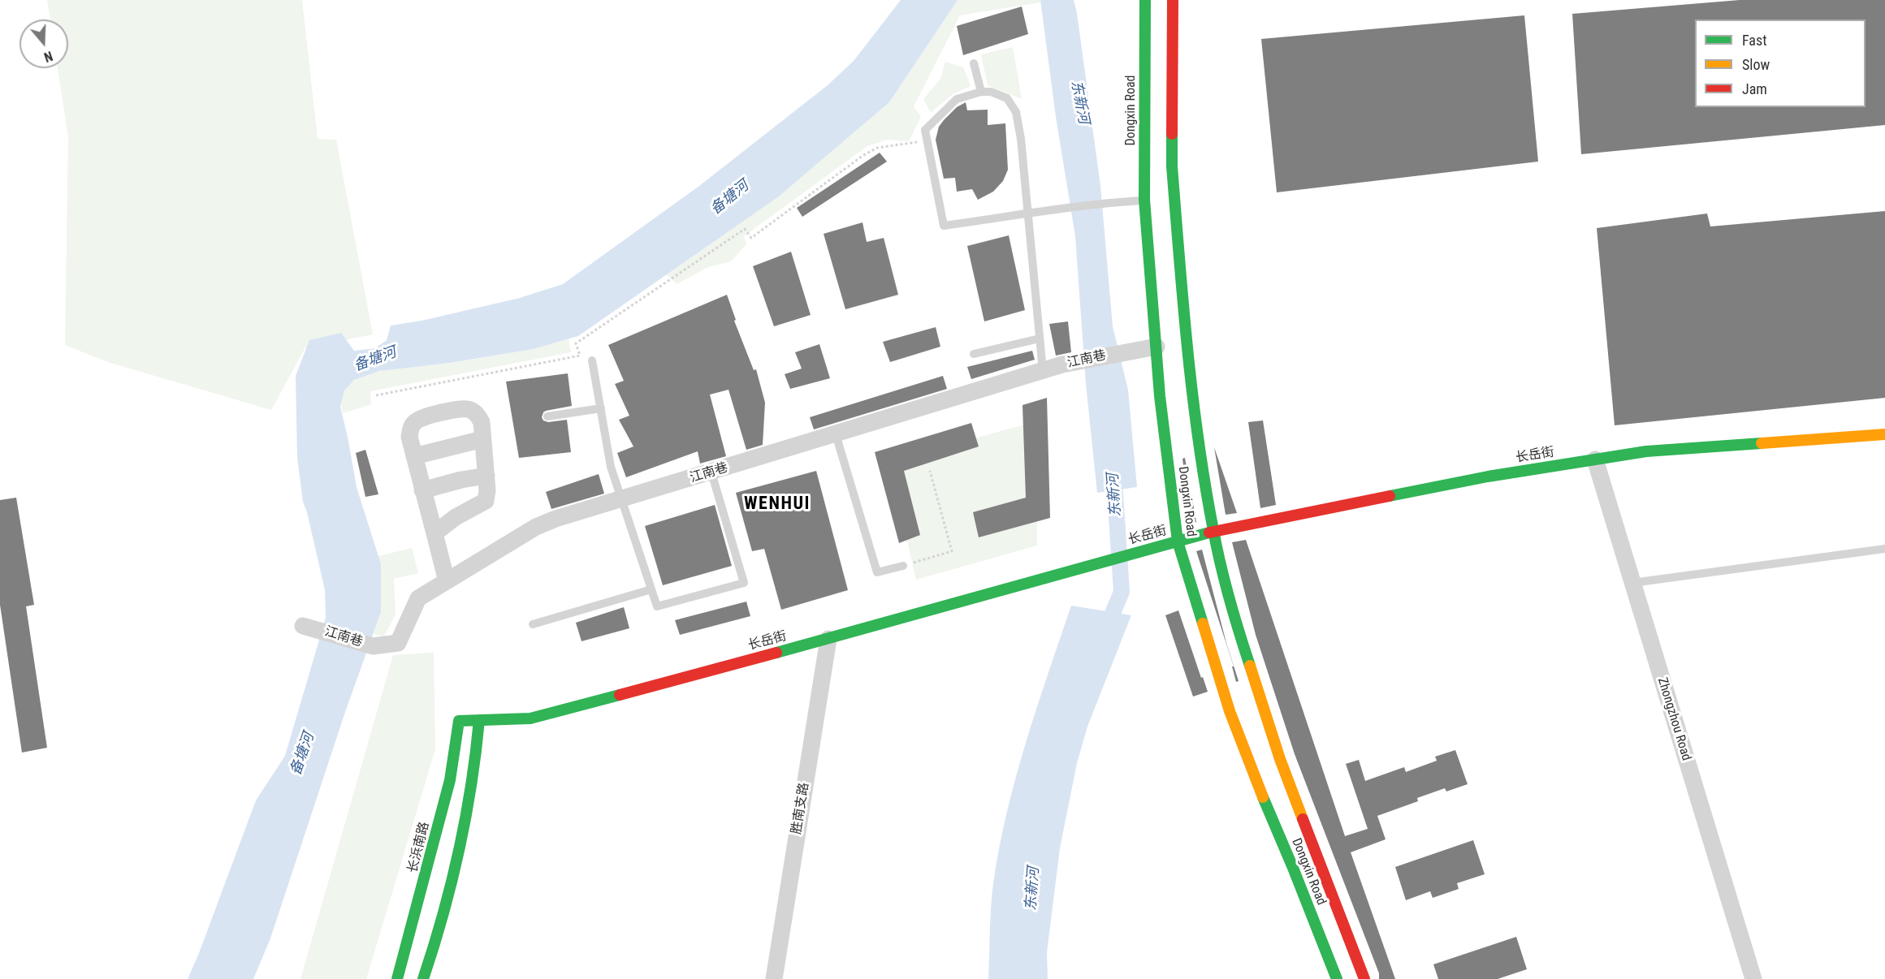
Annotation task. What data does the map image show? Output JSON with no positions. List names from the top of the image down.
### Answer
{
  "streets": {
    "main road": ["Dongxin Road", "长岳街", "长浜南路"],
    "street": ["江南巷", "Zhongzhou Road", "胜南支路"]
  },
  "crossings": [
    ["Dongxin Road", "江南巷"],
    ["Dongxin Road", "长岳街"],
    ["长岳街", "Zhongzhou Road"],
    ["长岳街", "胜南支路"],
    ["长岳街", "长浜南路"]
  ],
  "districts": ["WENHUI"],
  "water": ["东新河", "备塘河"],
  "legend": ["Fast", "Slow", "Jam"],
  "north": "bottom"
}
